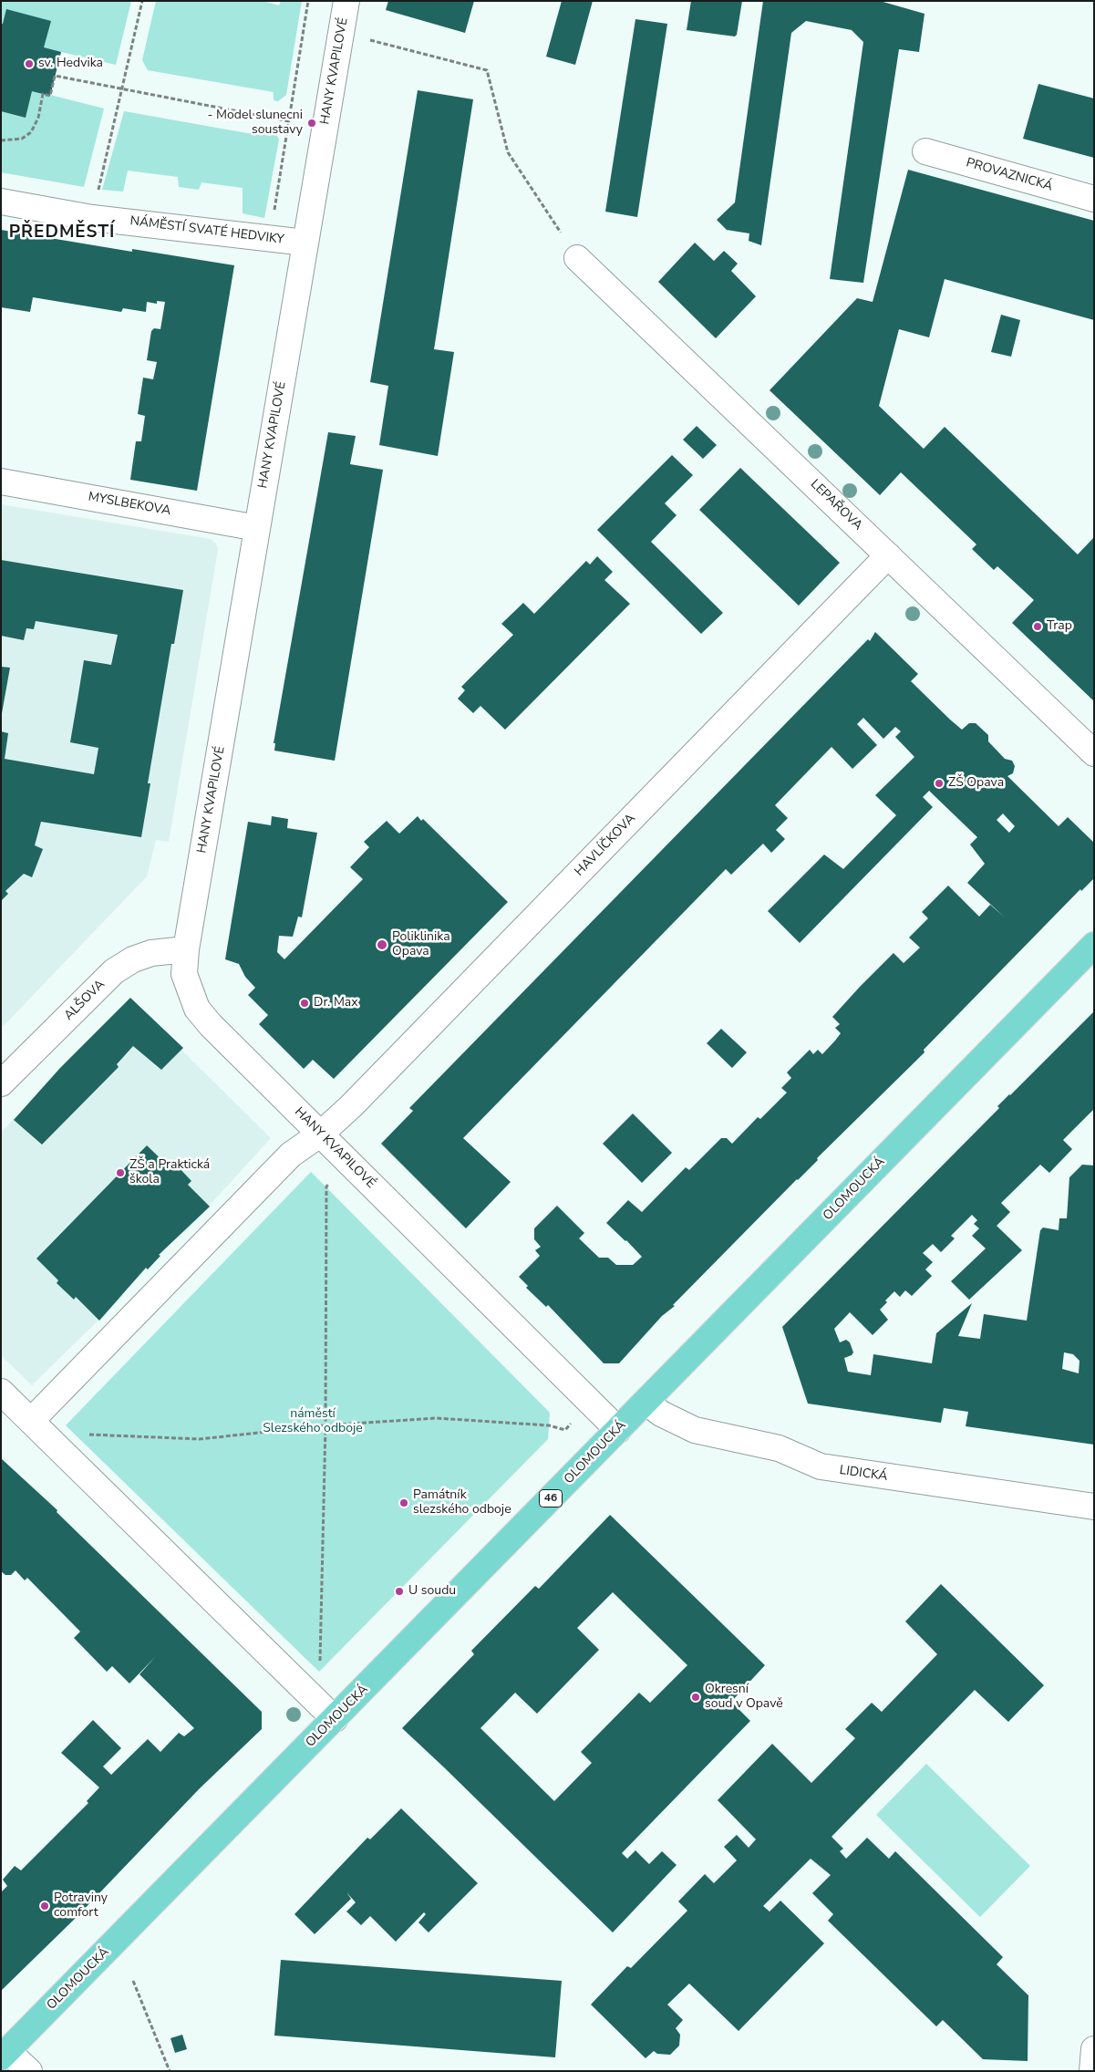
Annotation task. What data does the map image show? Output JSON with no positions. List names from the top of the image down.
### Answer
{
  "streets": {
    "main road": ["OLOMOUCKÁ", "46"],
    "street": [
      "HANY KVAPILOVÉ",
      "PROVAZNICKÁ",
      "NÁMĚSTÍ SVATÉ HEDVIKY",
      "MYSLBEKOVA",
      "LEPAŘOVA",
      "HAVLÍČKOVA",
      "ALŠOVA",
      "LIDICKÁ"
    ]
  },
  "crossings": [
    ["HANY KVAPILOVÉ", "NÁMĚSTÍ SVATÉ HEDVIKY"],
    ["HANY KVAPILOVÉ", "MYSLBEKOVA"],
    ["HANY KVAPILOVÉ", "HAVLÍČKOVA"],
    ["HANY KVAPILOVÉ", "ALŠOVA"],
    ["HANY KVAPILOVÉ", "OLOMOUCKÁ"],
    ["LEPAŘOVA", "HAVLÍČKOVA"],
    ["OLOMOUCKÁ", "LIDICKÁ"]
  ],
  "districts": ["PŘEDMĚSTÍ"],
  "parks": ["náměstí Slezského odboje"],
  "places": [
    "sv. Hedvika",
    "- Model slunecni soustavy",
    "Trap",
    "ZŠ Opava",
    "Poliklinika Opava",
    "Dr. Max",
    "ZŠ a Praktická škola",
    "Památník slezského odboje",
    "U soudu",
    "Okresní soud v Opavě",
    "Potraviny comfort"
  ]
}
